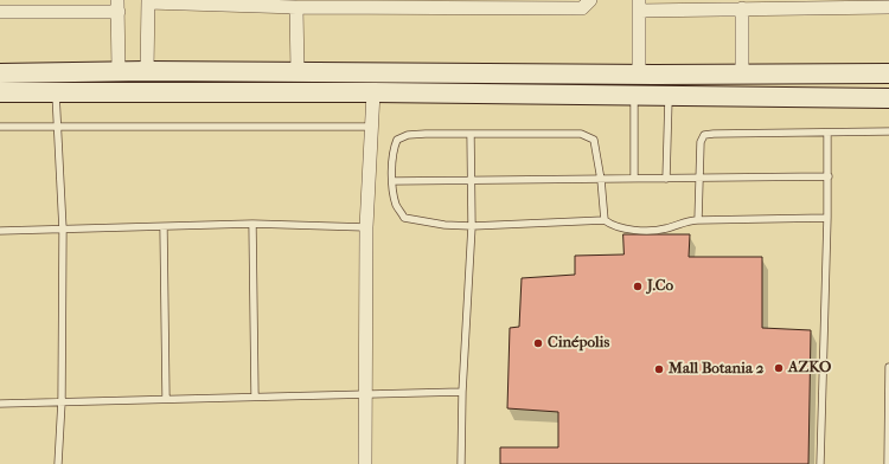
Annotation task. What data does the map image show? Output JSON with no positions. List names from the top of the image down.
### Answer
{
  "places": [
    "J.Co",
    "Cinépolis",
    "AZKO",
    "Mall Botania 2"
  ]
}
